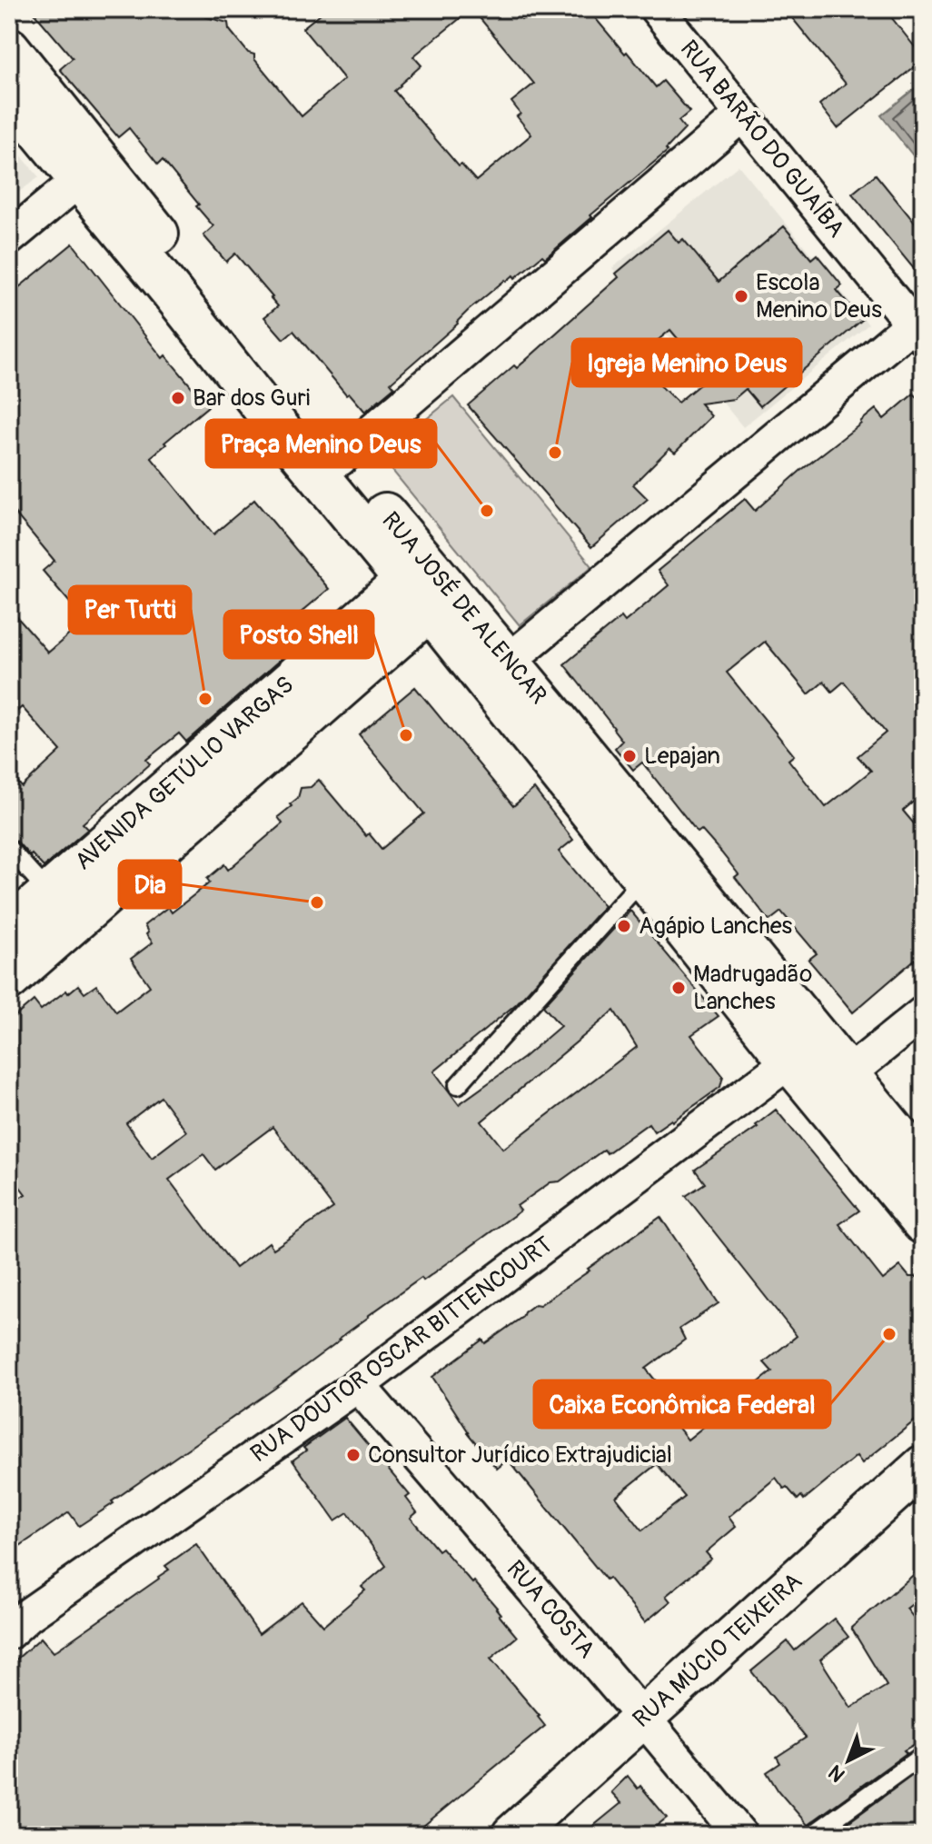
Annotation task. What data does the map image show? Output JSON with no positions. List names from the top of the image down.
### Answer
{
  "streets": {
    "main road": ["RUA JOSÉ DE ALENCAR", "AVENIDA GETÚLIO VARGAS", "RUA MÚCIO TEIXEIRA"],
    "street": ["RUA BARÃO DO GUAÍBA", "RUA DOUTOR OSCAR BITTENCOURT", "RUA COSTA"]
  },
  "crossings": [
    ["RUA JOSÉ DE ALENCAR", "AVENIDA GETÚLIO VARGAS"],
    ["RUA JOSÉ DE ALENCAR", "RUA DOUTOR OSCAR BITTENCOURT"],
    ["RUA DOUTOR OSCAR BITTENCOURT", "RUA COSTA"],
    ["RUA COSTA", "RUA MÚCIO TEIXEIRA"]
  ],
  "places": [
    "Escola Menino Deus",
    "Bar dos Guri",
    "Igreja Menino Deus",
    "Praça Menino Deus",
    "Per Tutti",
    "Posto Shell",
    "Lepajan",
    "Dia",
    "Agápio Lanches",
    "Madrugadão Lanches",
    "Caixa Econômica Federal",
    "Consultor Jurídico Extrajudicial"
  ],
  "north": "bottom left"
}
